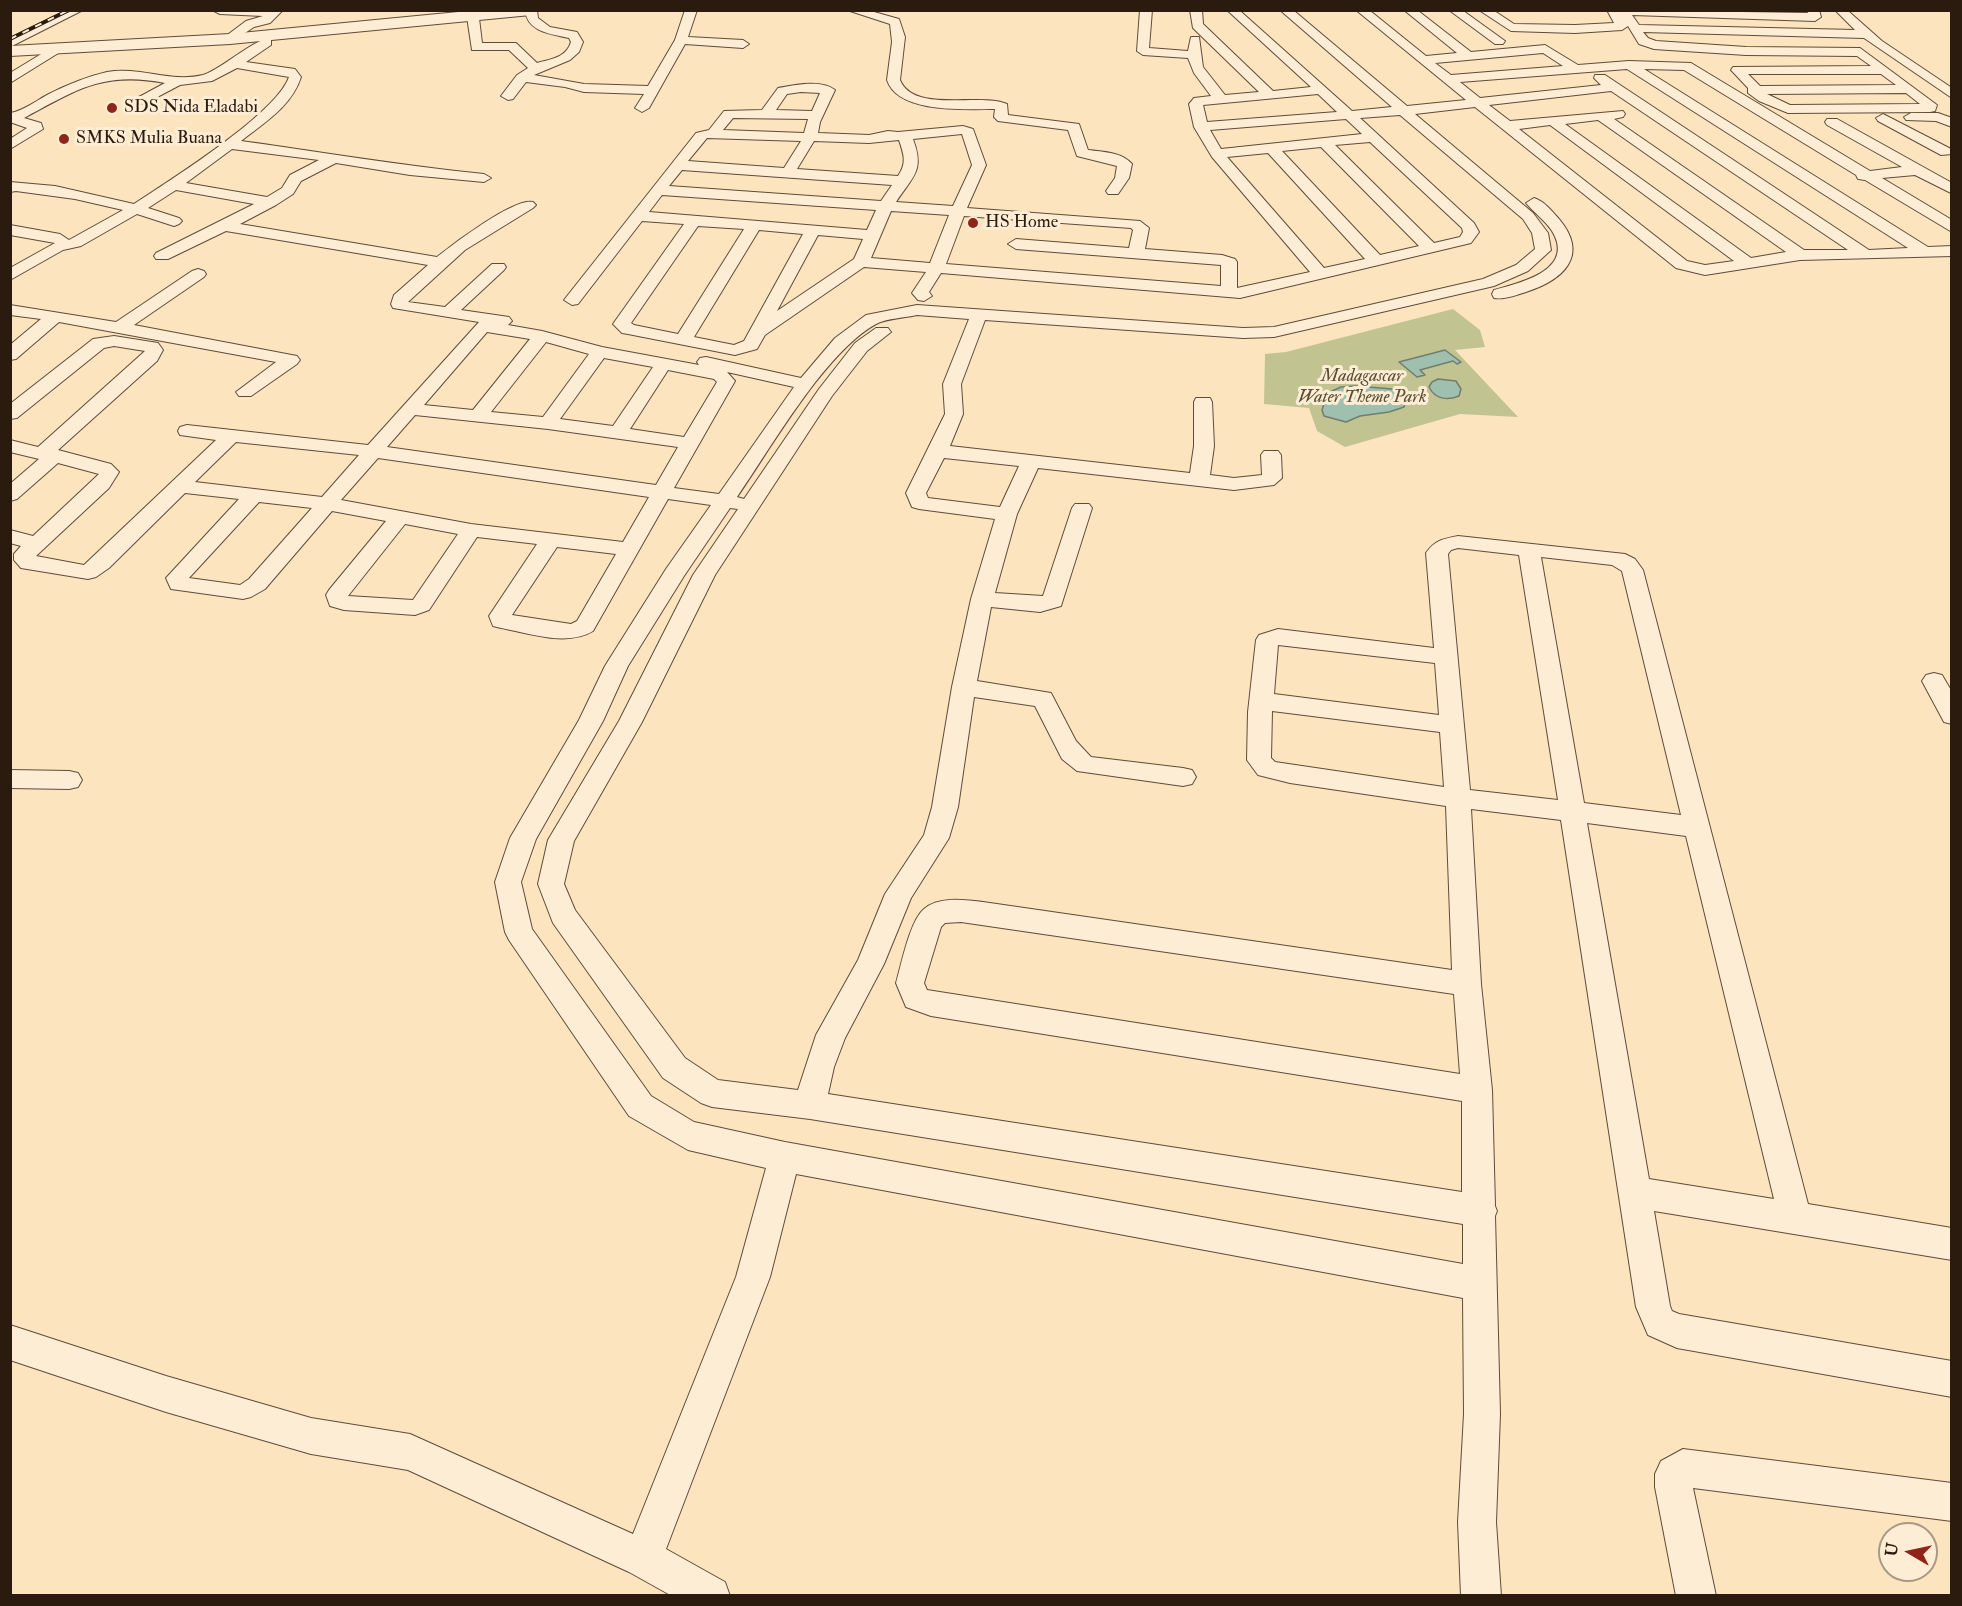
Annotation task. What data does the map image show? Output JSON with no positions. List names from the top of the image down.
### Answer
{
  "parks": ["Madagascar Water Theme Park"],
  "places": ["SDS Nida Eladabi", "SMKS Mulia Buana", "HS Home"],
  "north": "left"
}
